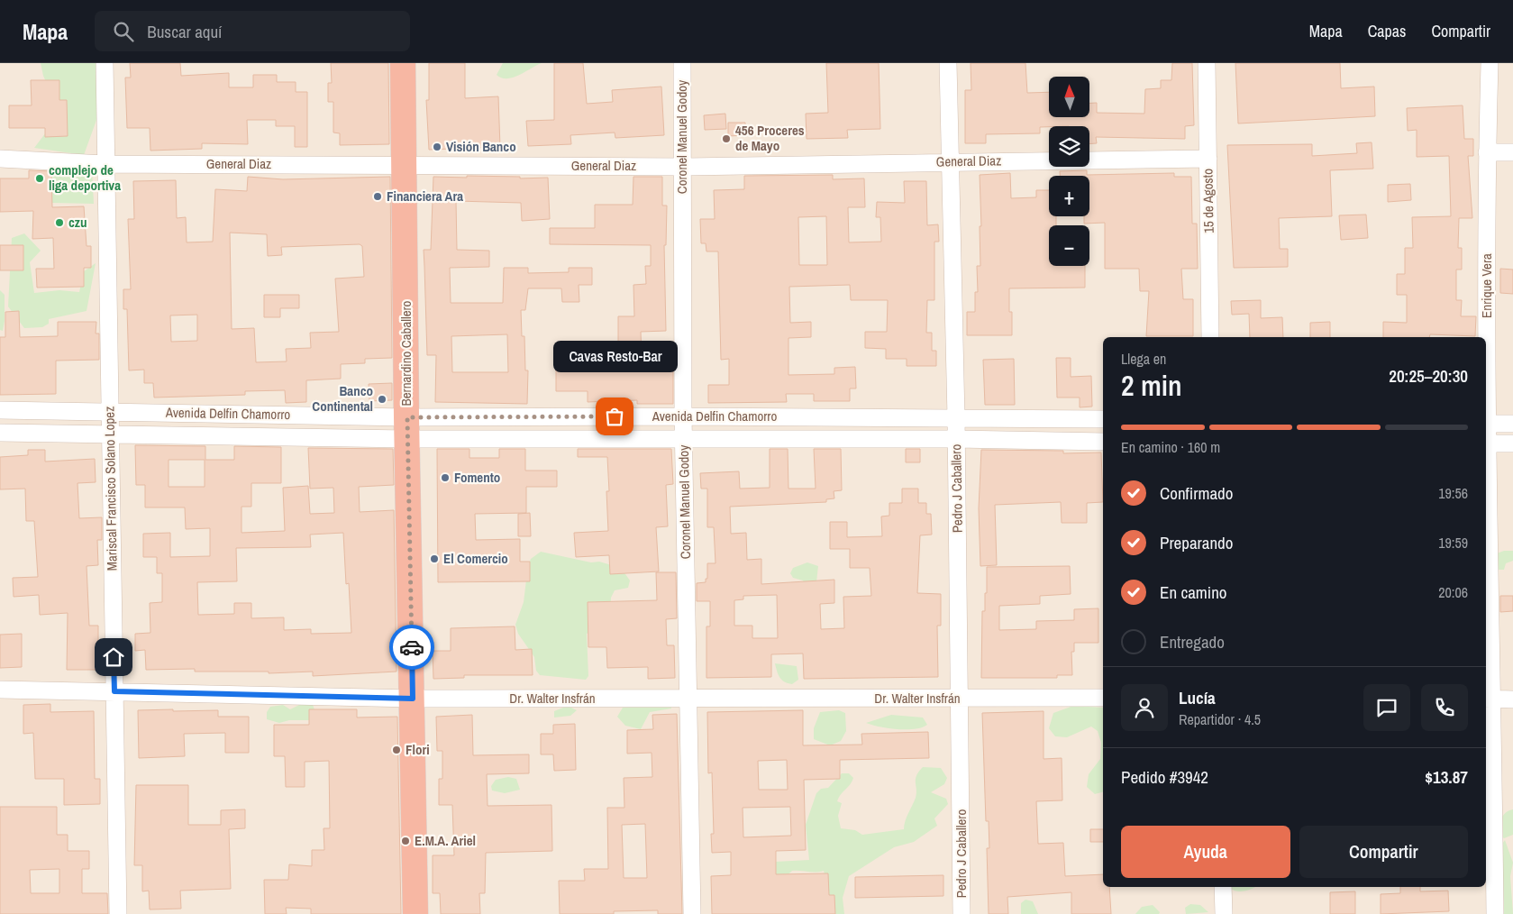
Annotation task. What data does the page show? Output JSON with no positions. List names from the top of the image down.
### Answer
{
  "streets": {
    "highway": ["Bernardino Caballero"],
    "street": [
      "Coronel Manuel Godoy",
      "General Diaz",
      "15 de Agosto",
      "Enrique Vera",
      "Avenida Delfin Chamorro",
      "Mariscal Francisco Solano Lopez",
      "Pedro J Caballero",
      "Dr. Walter Insfrán"
    ]
  },
  "crossings": [
    ["Coronel Manuel Godoy", "General Diaz"],
    ["Coronel Manuel Godoy", "Avenida Delfin Chamorro"],
    ["Coronel Manuel Godoy", "Dr. Walter Insfrán"],
    ["General Diaz", "15 de Agosto"],
    ["General Diaz", "Bernardino Caballero"],
    ["General Diaz", "Mariscal Francisco Solano Lopez"],
    ["General Diaz", "Pedro J Caballero"],
    ["Bernardino Caballero", "Avenida Delfin Chamorro"],
    ["Bernardino Caballero", "Dr. Walter Insfrán"],
    ["Avenida Delfin Chamorro", "Mariscal Francisco Solano Lopez"],
    ["Avenida Delfin Chamorro", "Pedro J Caballero"],
    ["Mariscal Francisco Solano Lopez", "Dr. Walter Insfrán"],
    ["Pedro J Caballero", "Dr. Walter Insfrán"]
  ],
  "places": [
    "456 Proceres de Mayo",
    "Visión Banco",
    "complejo de liga deportiva",
    "Financiera Ara",
    "czu",
    "Banco Continental",
    "Cavas Resto-Bar",
    "Fomento",
    "El Comercio",
    "Flori",
    "E.M.A. Ariel"
  ],
  "north": "top",
  "page": {
    "header": "Mapa",
    "search": "Buscar aquí",
    "nav": ["Mapa", "Capas", "Compartir"],
    "map_buttons": ["+", "−"],
    "heading": ["2 min", "Llega en", "20:25–20:30"],
    "panel": [
      "Lucía",
      "Repartidor · 4.5",
      "Pedido #3942",
      "$13.87"
    ],
    "bubble": "Cavas Resto-Bar",
    "bar": "En camino · 160 m",
    "list": [
      ["Confirmado", "19:56"],
      ["Preparando", "19:59"],
      ["En camino", "20:06"],
      "Entregado"
    ],
    "buttons": ["Ayuda", "Compartir"]
  }
}
